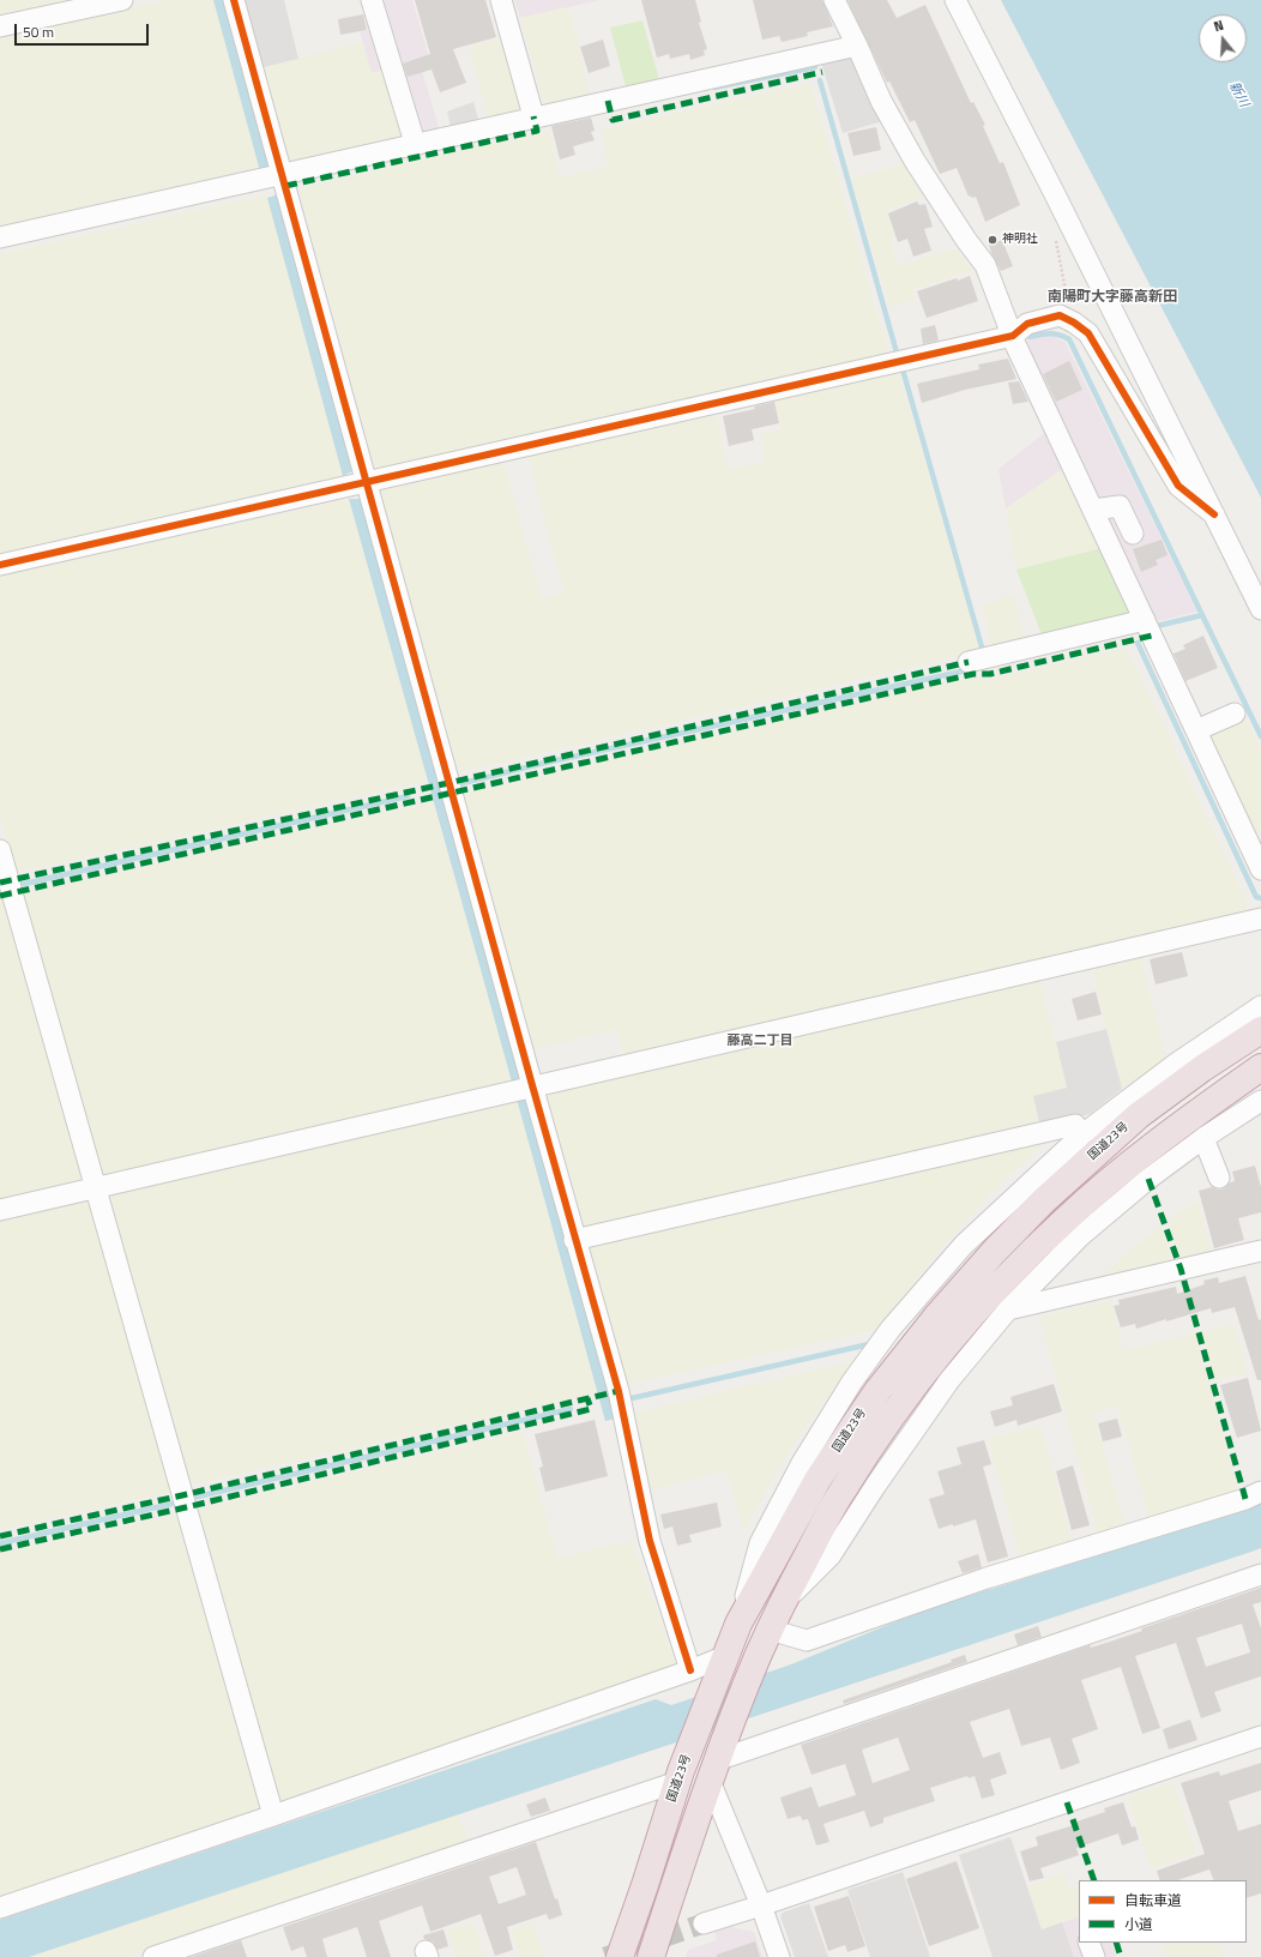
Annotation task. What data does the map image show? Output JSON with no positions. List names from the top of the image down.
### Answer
{
  "streets": {
    "highway": ["国道23号"]
  },
  "districts": ["南陽町大字藤高新田", "藤高二丁目"],
  "water": ["新川"],
  "places": ["神明社"],
  "legend": ["自転車道", "小道"],
  "scale_bar": "50 m",
  "north": "top"
}
